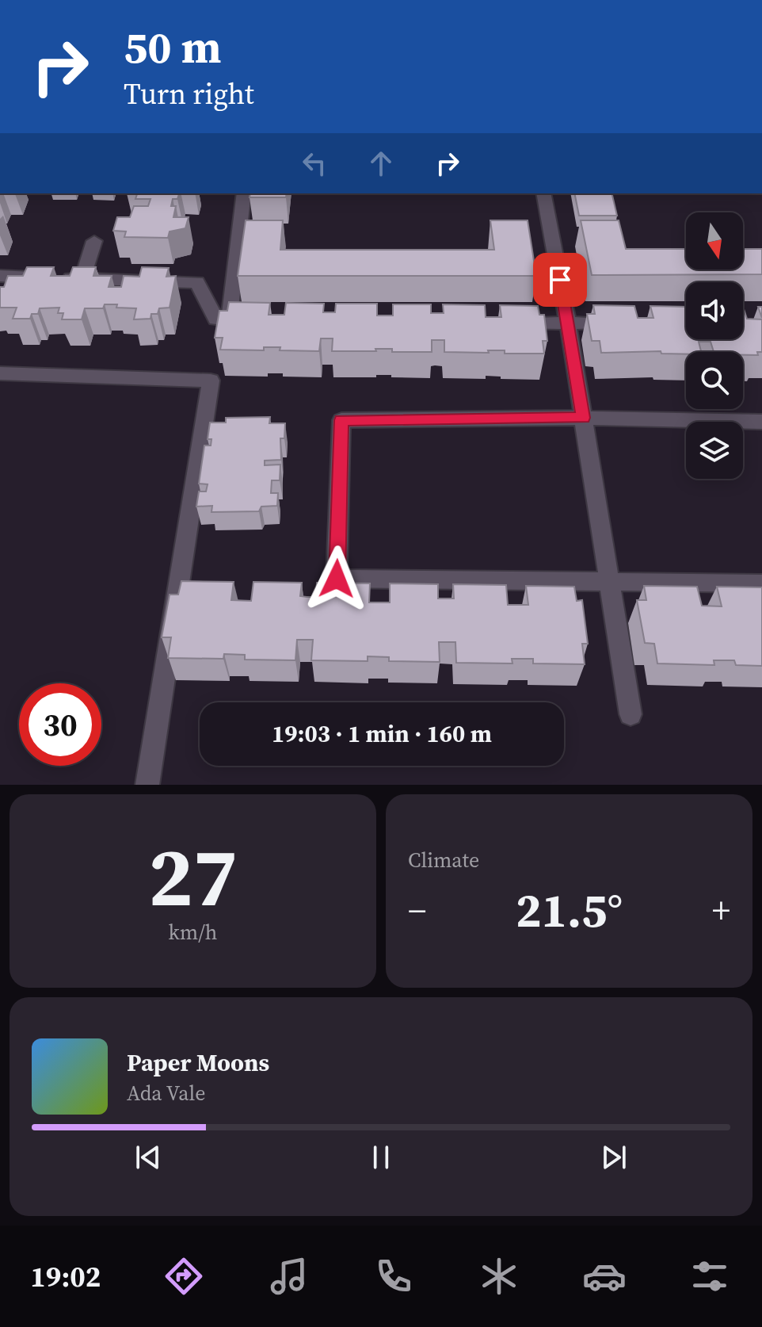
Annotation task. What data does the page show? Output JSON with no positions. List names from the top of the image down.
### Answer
{
  "north": "bottom",
  "page": {
    "turn": ["50 m", "Turn right"],
    "limit": "30",
    "trip": "19:03 · 1 min · 160 m",
    "tile": [
      ["27", "km/h"],
      "Climate"
    ],
    "heat": ["−", "21.5°", "+"],
    "song": ["Paper Moons", "Ada Vale"],
    "tabs": "19:02"
  }
}
